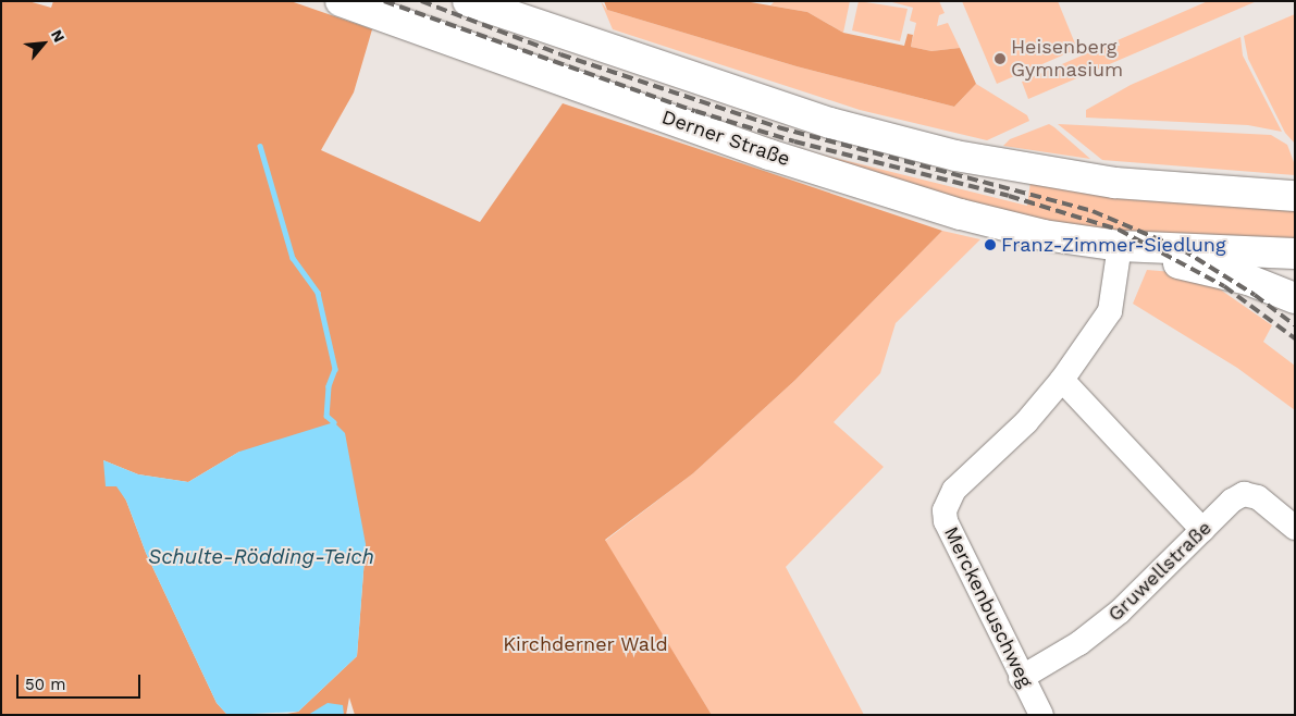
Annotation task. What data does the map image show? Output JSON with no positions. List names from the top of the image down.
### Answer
{
  "streets": {
    "main road": ["Derner Straße"],
    "street": ["Gruwellstraße", "Merckenbuschweg"]
  },
  "crossings": [
    ["Derner Straße", "Merckenbuschweg"],
    ["Gruwellstraße", "Merckenbuschweg"]
  ],
  "water": ["Schulte-Rödding-Teich"],
  "parks": ["Kirchderner Wald"],
  "places": ["Heisenberg Gymnasium", "Franz-Zimmer-Siedlung"],
  "scale_bar": "50 m",
  "north": "top right"
}
